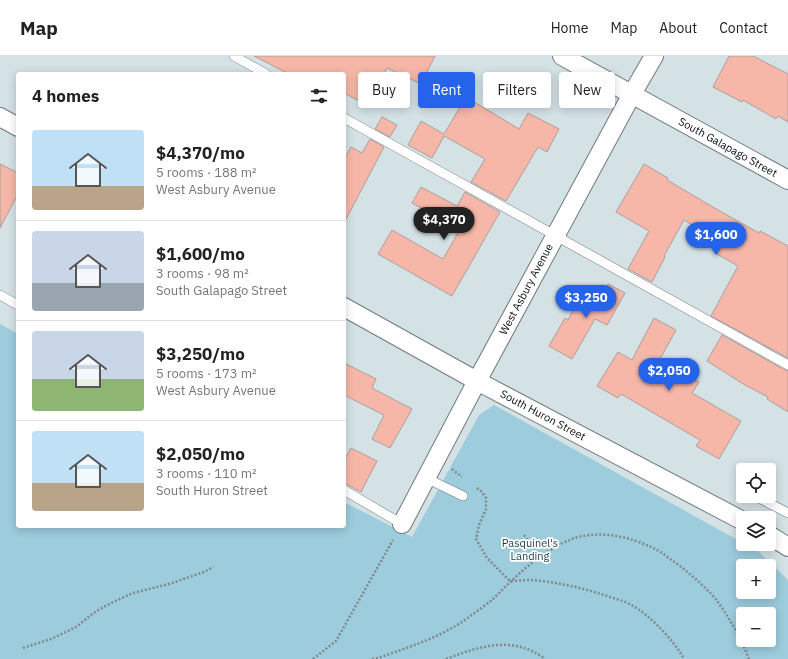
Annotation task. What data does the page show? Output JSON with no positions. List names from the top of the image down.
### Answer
{
  "streets": {
    "street": ["South Galapago Street", "West Asbury Avenue", "South Huron Street"]
  },
  "crossings": [
    ["South Galapago Street", "West Asbury Avenue"],
    ["West Asbury Avenue", "South Huron Street"]
  ],
  "parks": ["Pasquinel's Landing"],
  "page": {
    "header": "Map",
    "nav": [
      "Home",
      "Map",
      "About",
      "Contact"
    ],
    "chip": [
      "Buy",
      "Rent",
      "Filters",
      "New"
    ],
    "heading": "4 homes",
    "list": [
      {
        "name": "$4,370/mo",
        "note": "5 rooms · 188 m² · West Asbury Avenue"
      },
      {
        "name": "$1,600/mo",
        "note": "3 rooms · 98 m² · South Galapago Street"
      },
      {
        "name": "$3,250/mo",
        "note": "5 rooms · 173 m² · West Asbury Avenue"
      },
      {
        "name": "$2,050/mo",
        "note": "3 rooms · 110 m² · South Huron Street"
      }
    ],
    "price": [
      "$4,370",
      "$1,600",
      "$3,250",
      "$2,050"
    ],
    "map_buttons": ["+", "−"]
  }
}
